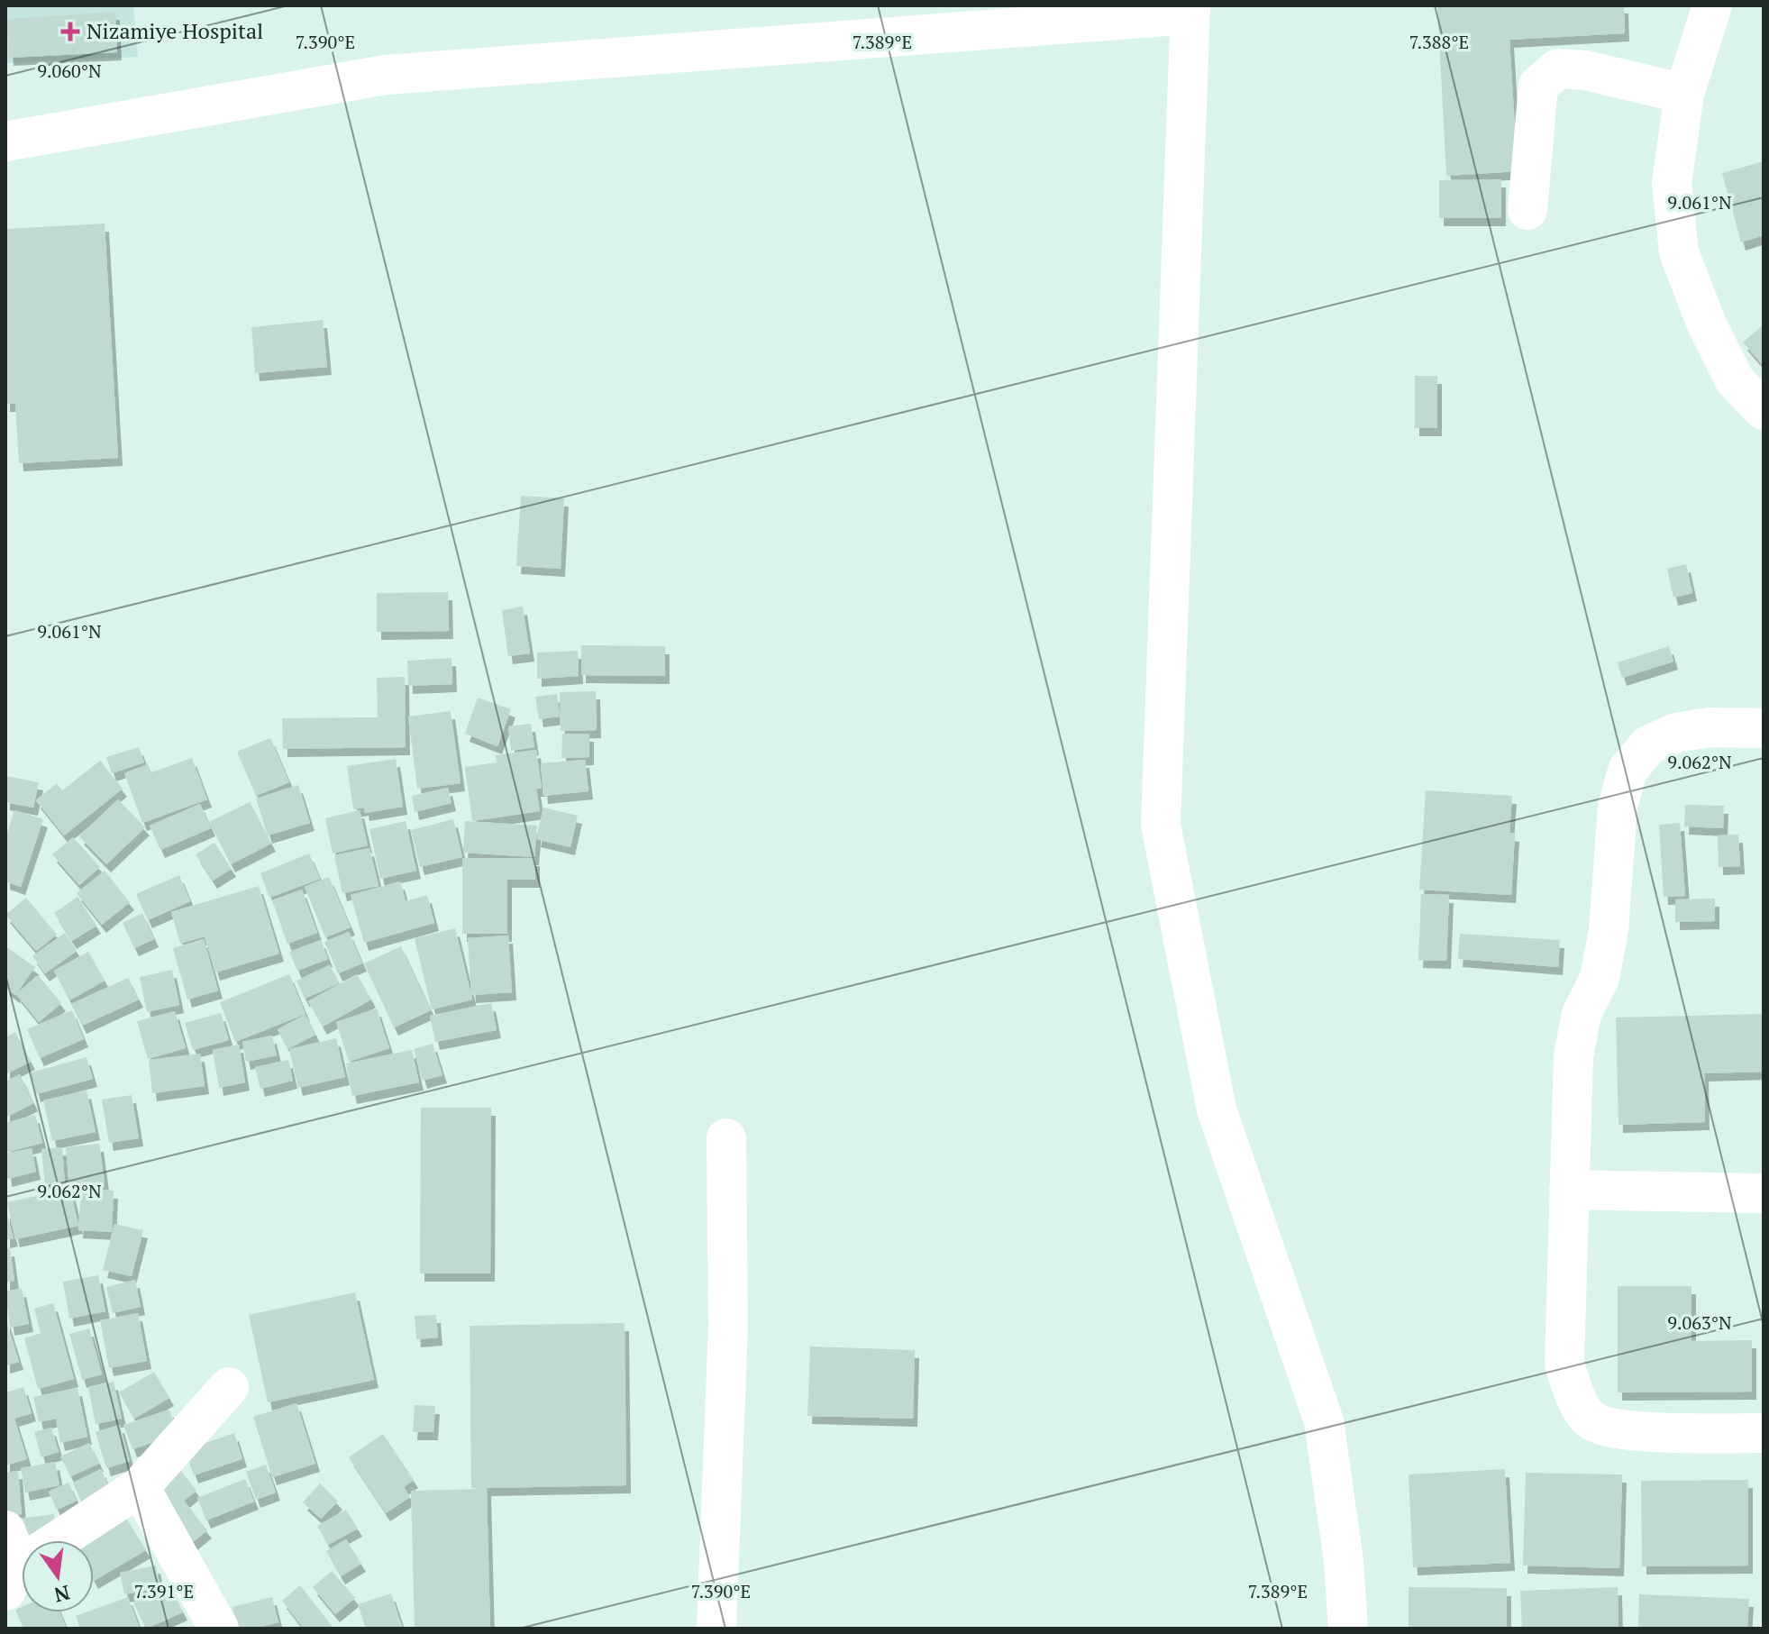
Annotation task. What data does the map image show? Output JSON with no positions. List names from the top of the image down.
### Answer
{
  "places": {
    "health": ["Nizamiye Hospital"]
  },
  "north": "bottom",
  "coordinates": [
    "7.390°E",
    "7.389°E",
    "7.388°E",
    "9.060°N",
    "9.061°N",
    "9.062°N",
    "9.063°N",
    "7.391°E"
  ]
}
